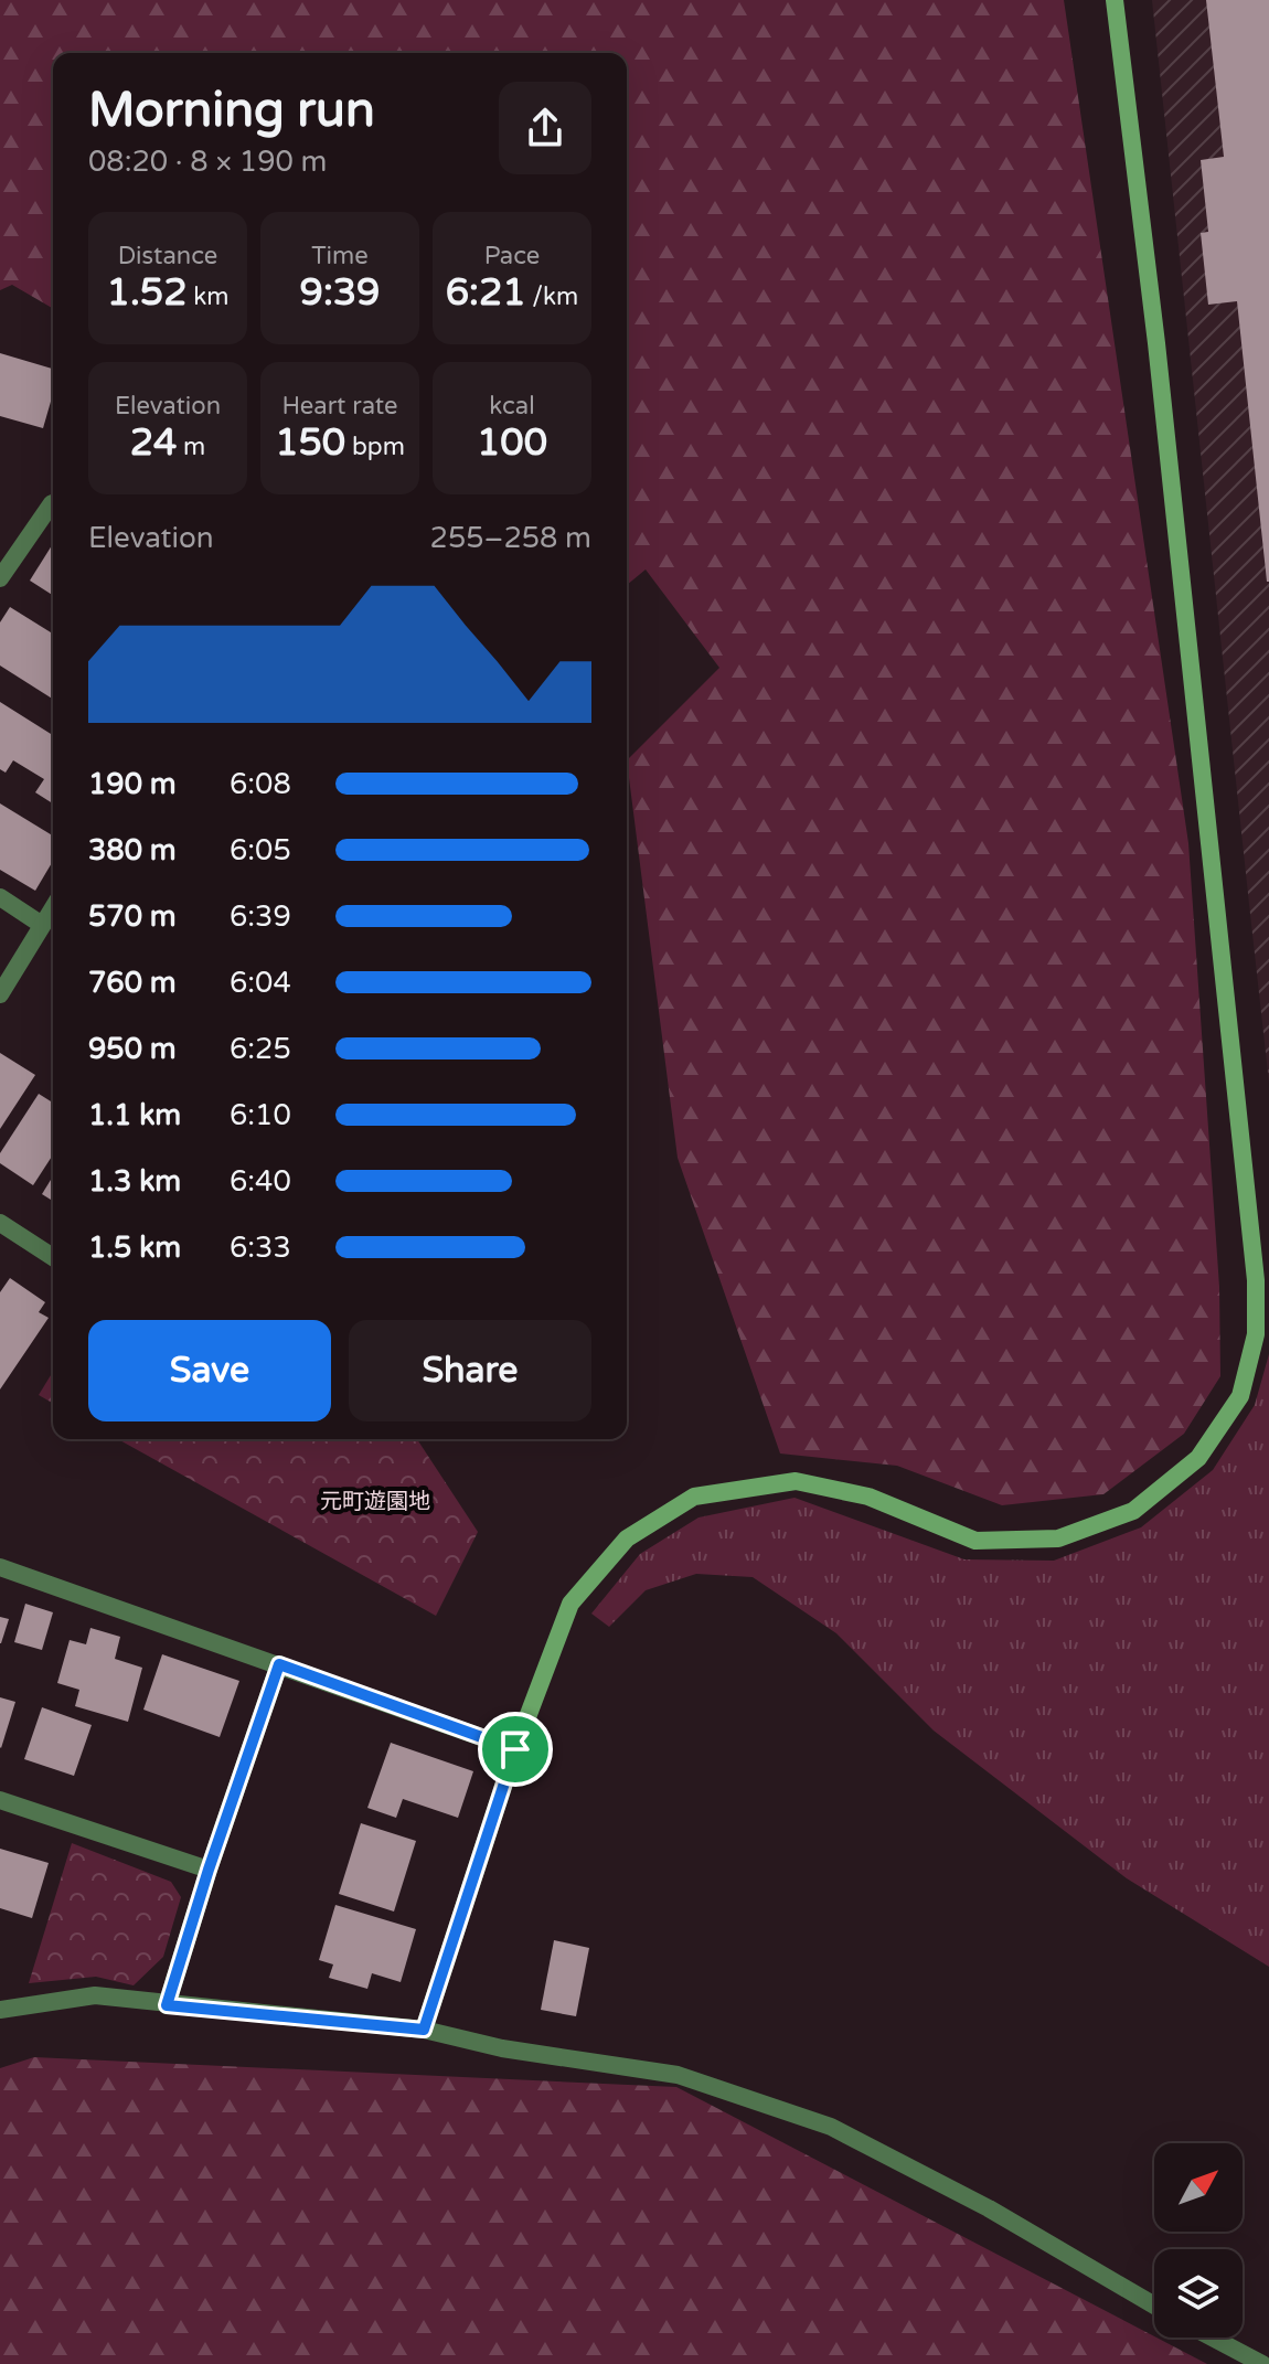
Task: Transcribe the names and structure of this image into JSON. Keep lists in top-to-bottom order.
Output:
{
  "parks": ["元町遊園地"],
  "north": "top right",
  "page": {
    "heading": ["Morning run", "08:20 · 8 × 190 m"],
    "stats": [
      ["Distance", "1.52 km"],
      ["Time", "9:39"],
      ["Pace", "6:21 /km"],
      ["Elevation", "24 m"],
      ["Heart rate", "150 bpm"],
      ["kcal", "100"]
    ],
    "chart": ["Elevation", "255–258 m"],
    "list": [
      {
        "name": "190 m",
        "note": "6:08"
      },
      {
        "name": "380 m",
        "note": "6:05"
      },
      {
        "name": "570 m",
        "note": "6:39"
      },
      {
        "name": "760 m",
        "note": "6:04"
      },
      {
        "name": "950 m",
        "note": "6:25"
      },
      {
        "name": "1.1 km",
        "note": "6:10"
      },
      {
        "name": "1.3 km",
        "note": "6:40"
      },
      {
        "name": "1.5 km",
        "note": "6:33"
      }
    ],
    "buttons": ["Save", "Share"]
  }
}
